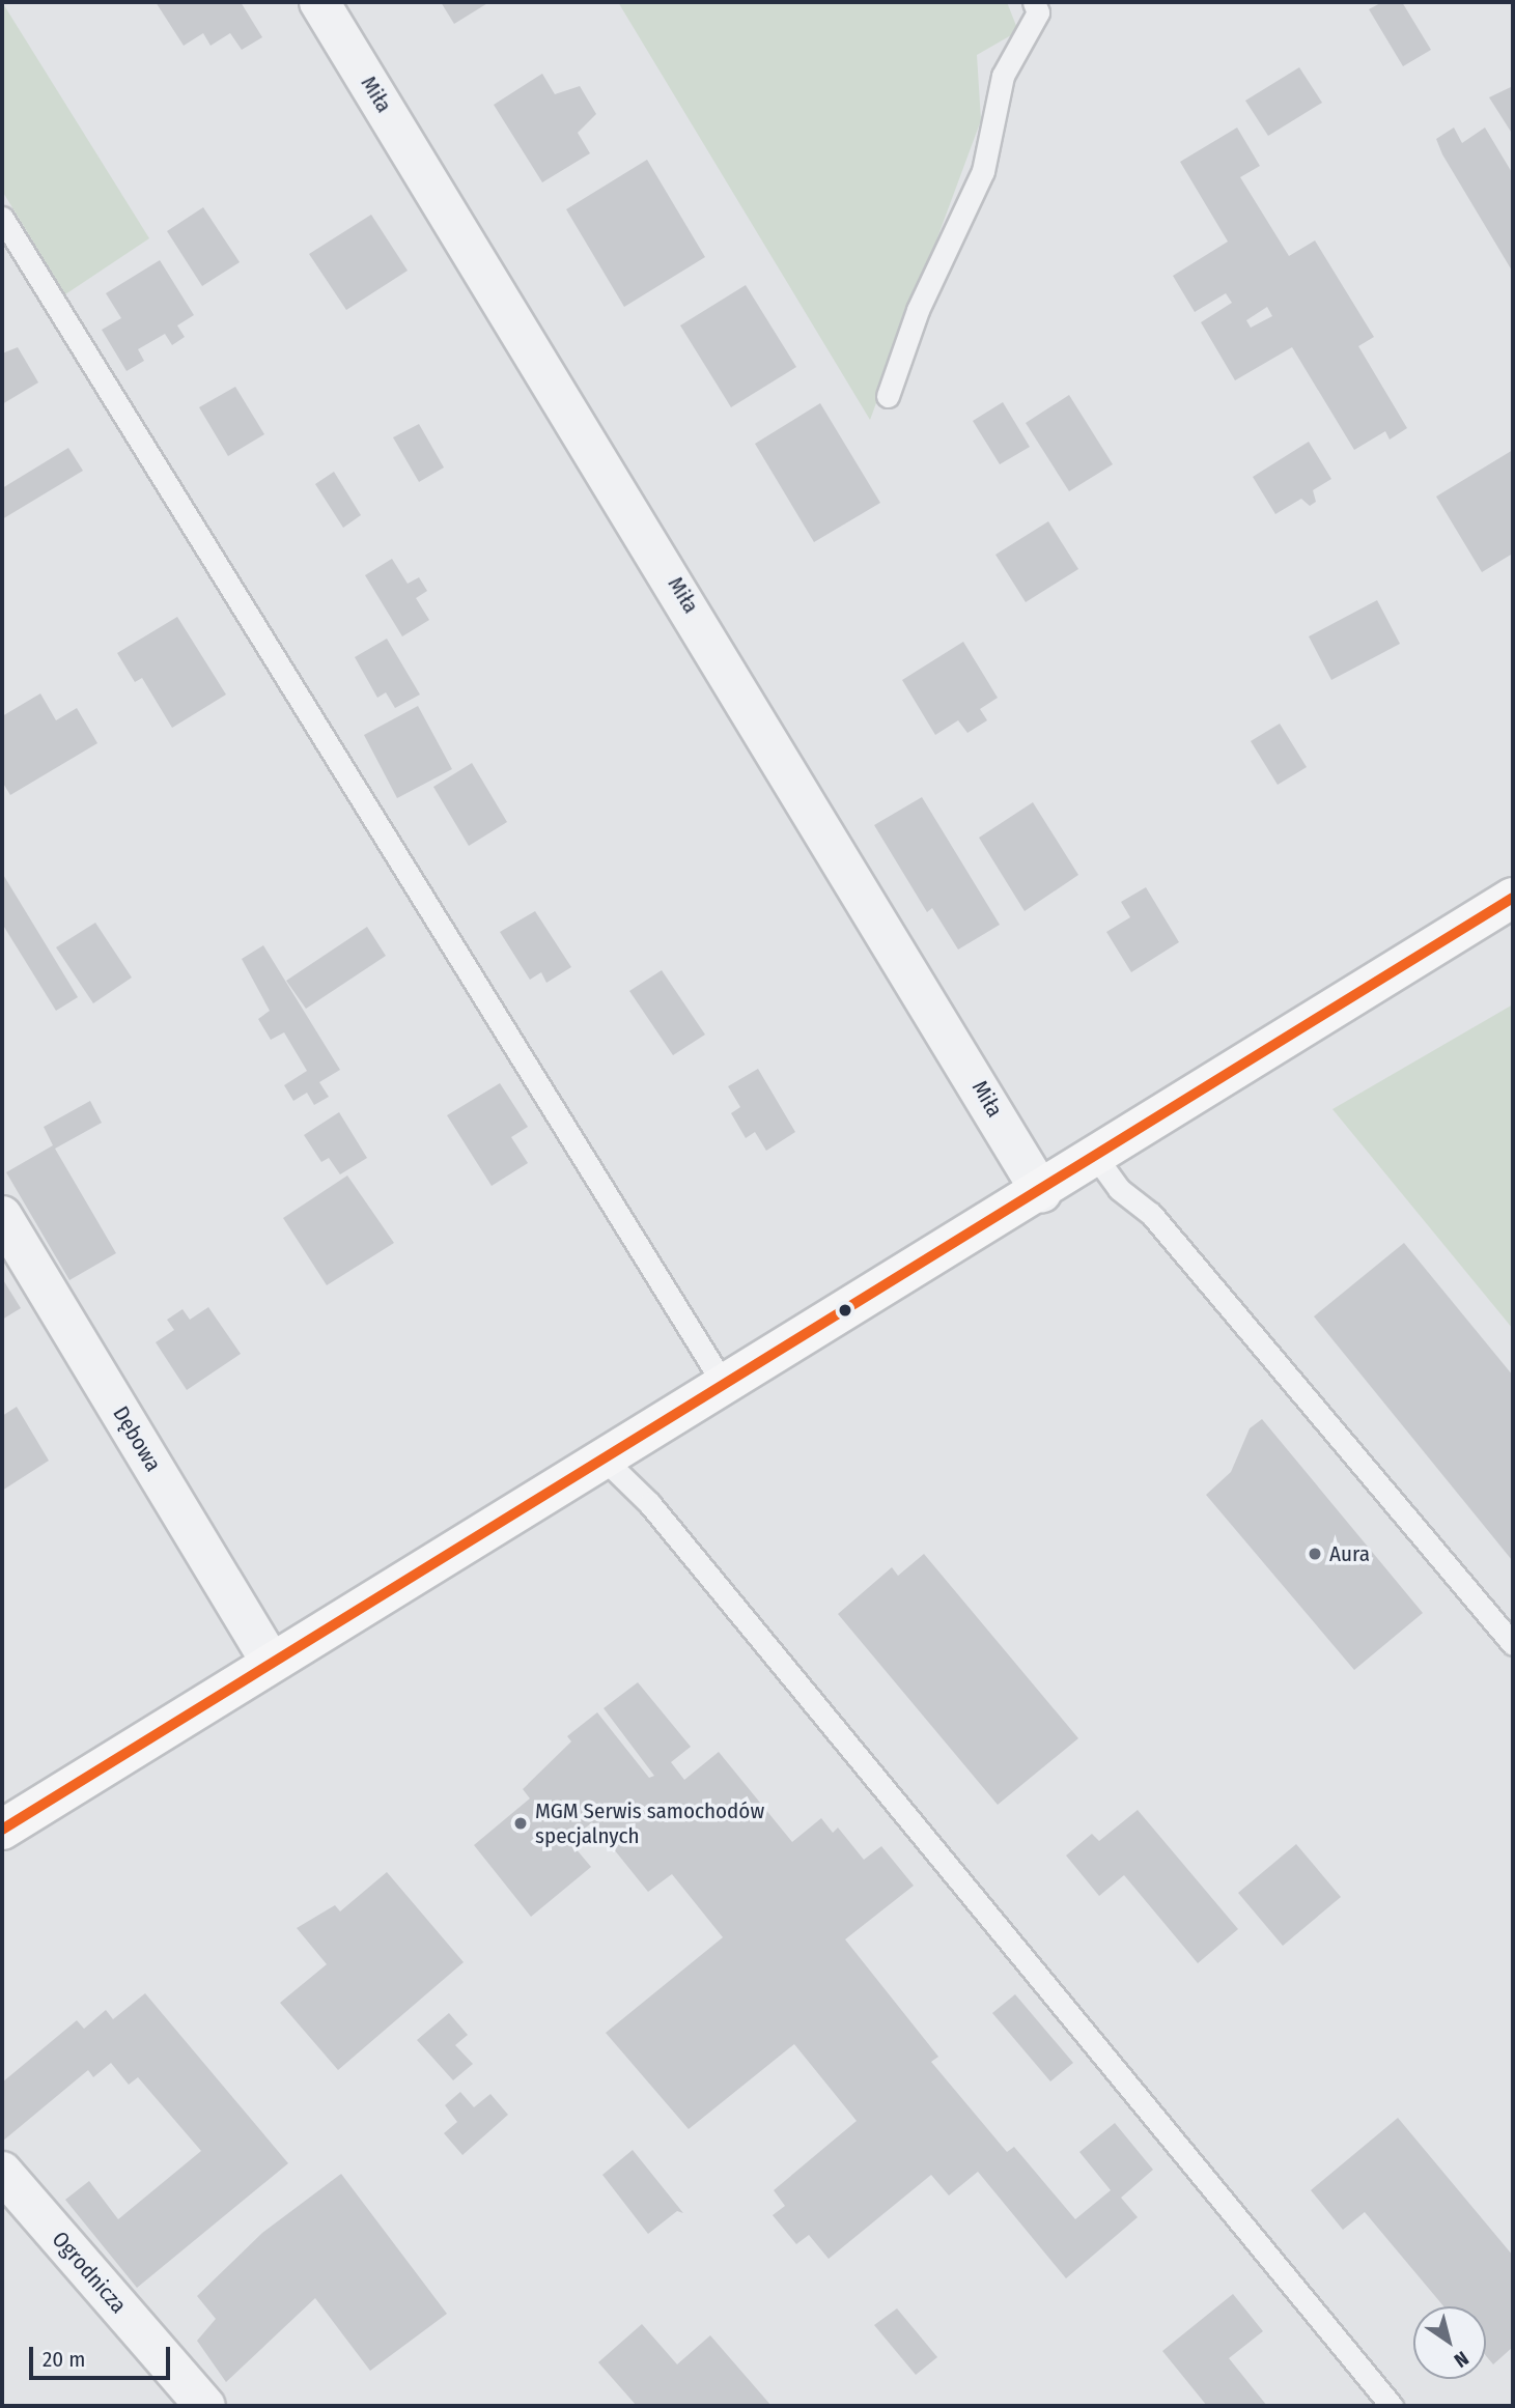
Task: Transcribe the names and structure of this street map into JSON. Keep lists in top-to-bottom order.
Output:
{
  "streets": {
    "street": ["Miła", "Dębowa", "Ogrodnicza"]
  },
  "places": ["Aura", "MGM Serwis samochodów specjalnych"],
  "scale_bar": "20 m",
  "north": "bottom right"
}
